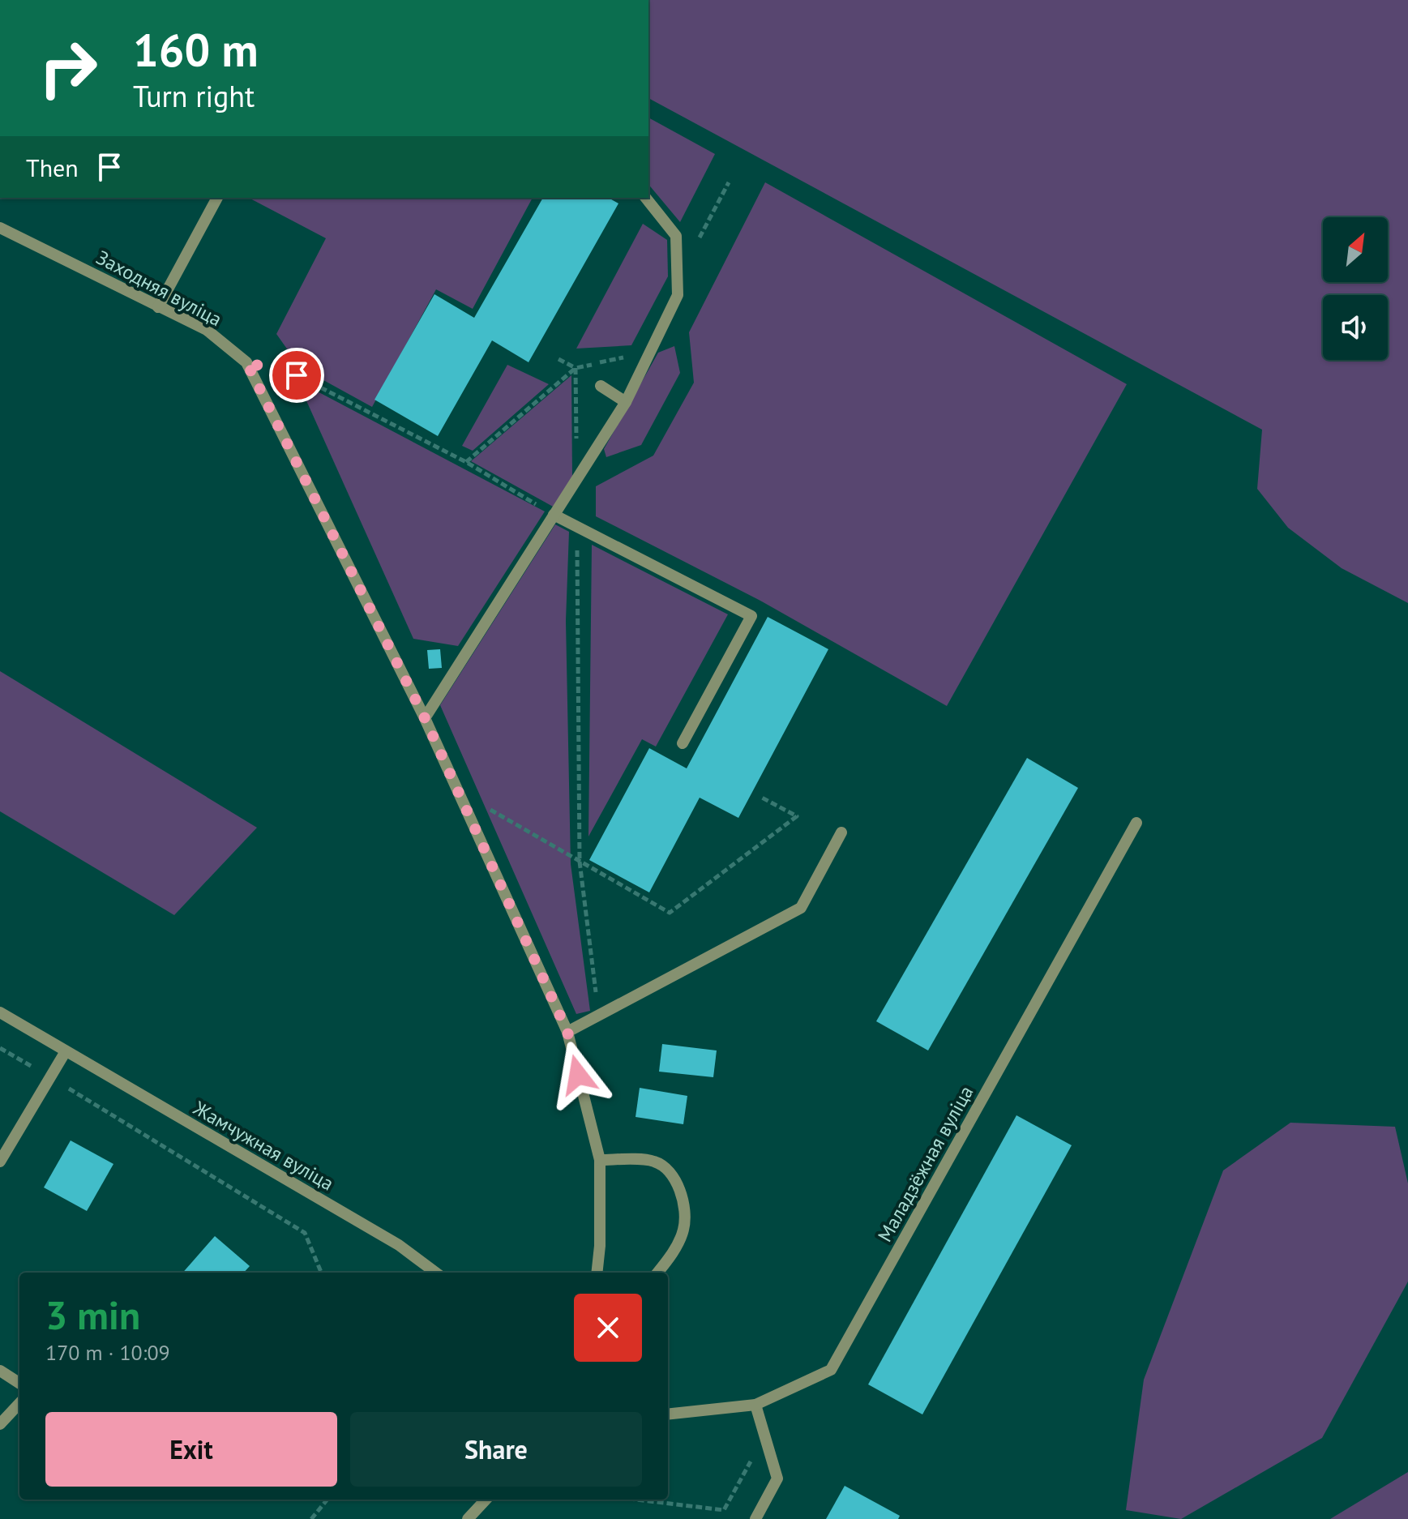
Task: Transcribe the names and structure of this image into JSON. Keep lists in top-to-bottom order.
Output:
{
  "streets": {
    "street": ["Заходняя вуліца", "Жамчужная вуліца", "Маладзёжная вуліца"]
  },
  "north": "top right",
  "page": {
    "turn": ["160 m", "Turn right"],
    "then": "Then",
    "heading": ["3 min", "170 m · 10:09"],
    "buttons": ["Exit", "Share"]
  }
}
